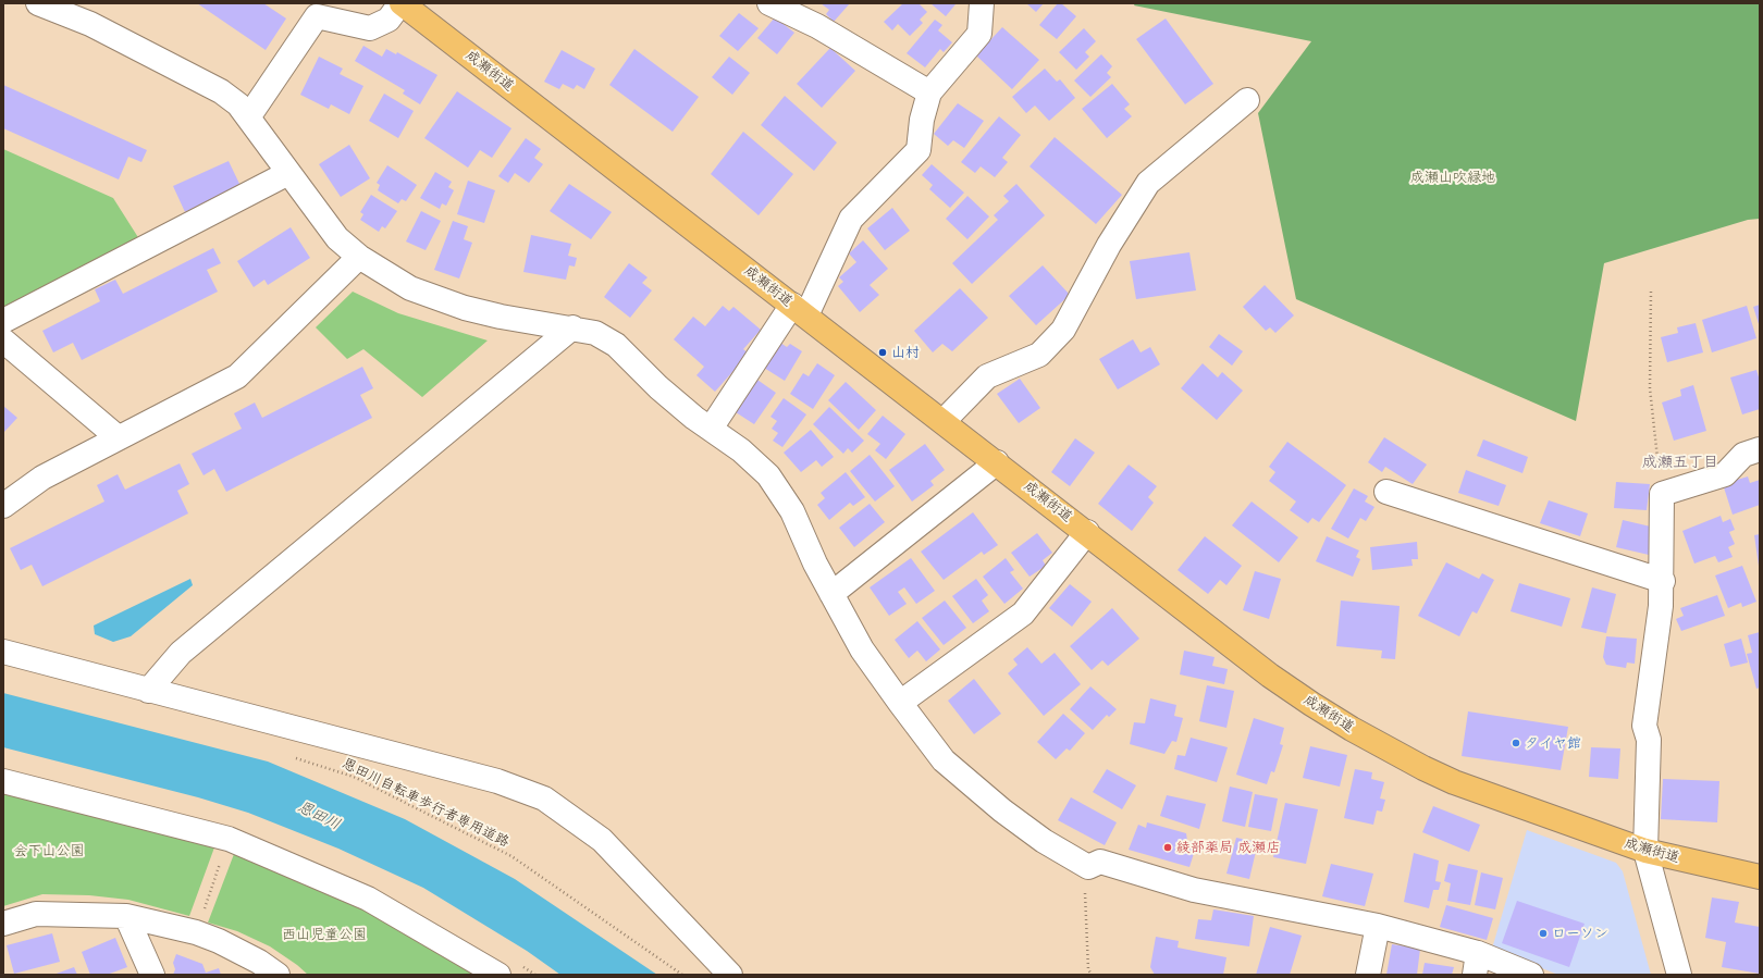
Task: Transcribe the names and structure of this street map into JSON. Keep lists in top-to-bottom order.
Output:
{
  "streets": {
    "main road": ["成瀬街道"],
    "path": ["恩田川自転車歩行者専用道路"]
  },
  "districts": ["成瀬五丁目"],
  "water": ["恩田川"],
  "parks": ["成瀬山吹緑地", "会下山公園", "西山児童公園"],
  "places": [
    "山村",
    "タイヤ館",
    "綾部薬局 成瀬店",
    "ローソン"
  ]
}
